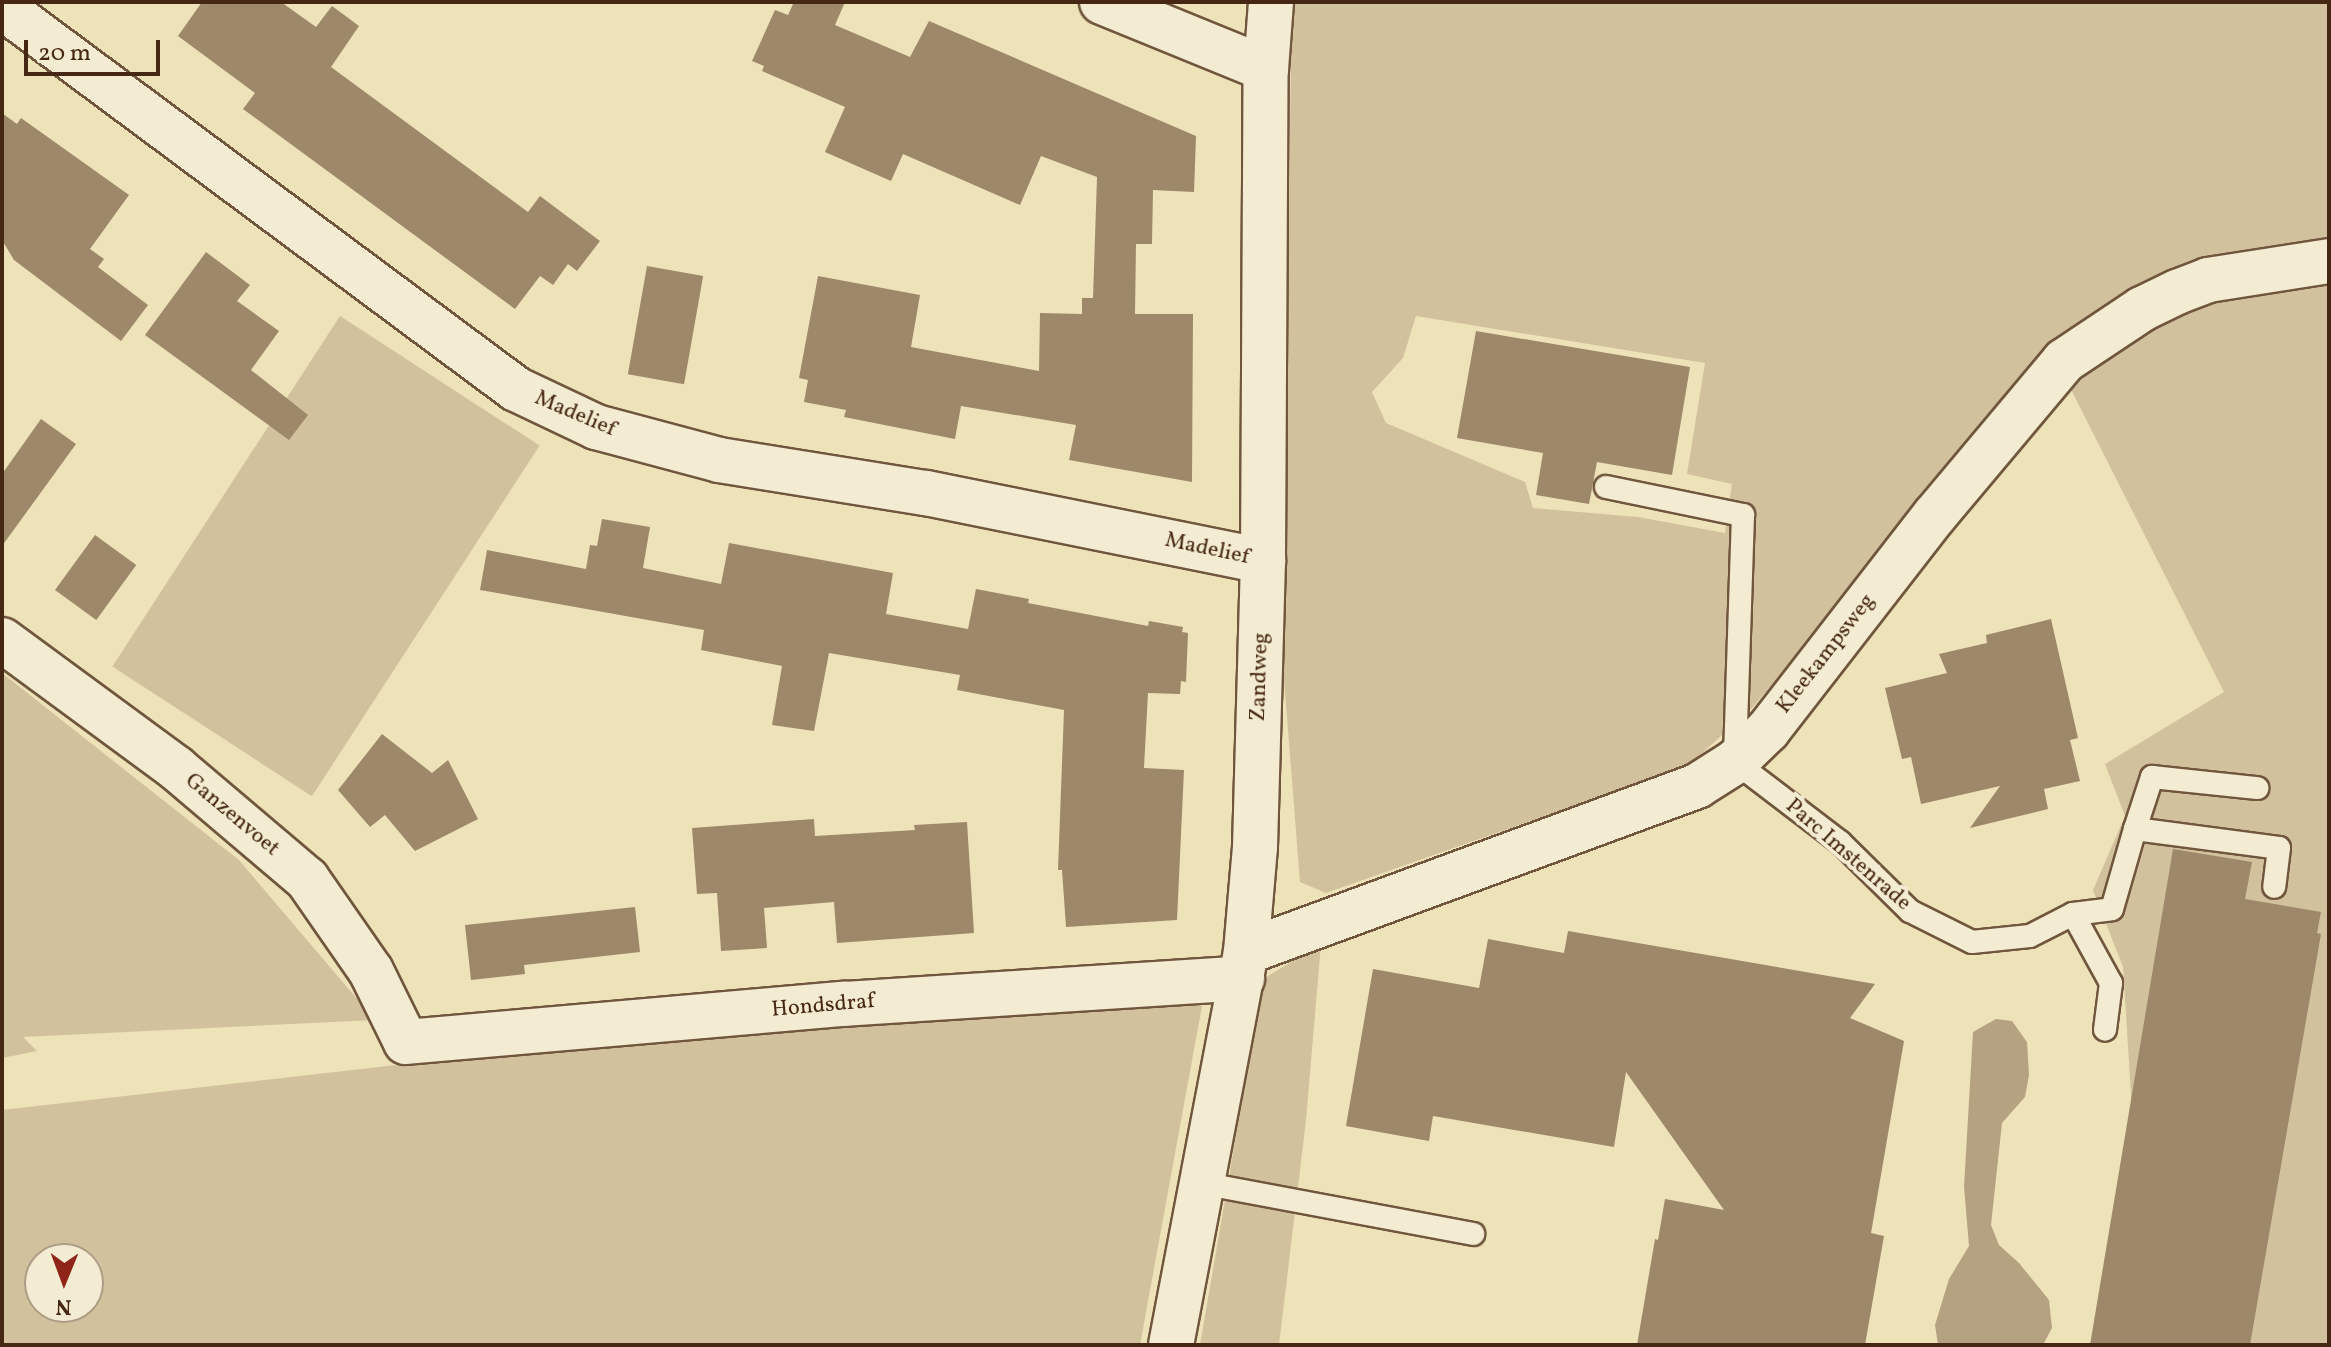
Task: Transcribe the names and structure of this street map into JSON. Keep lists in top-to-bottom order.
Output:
{
  "streets": {
    "street": [
      "Madelief",
      "Kleekampsweg",
      "Zandweg",
      "Ganzenvoet",
      "Hondsdraf"
    ],
    "lane": ["Parc Imstenrade"]
  },
  "crossings": [
    ["Madelief", "Zandweg"],
    ["Kleekampsweg", "Zandweg"],
    ["Kleekampsweg", "Parc Imstenrade"],
    ["Kleekampsweg", "Hondsdraf"],
    ["Zandweg", "Hondsdraf"],
    ["Ganzenvoet", "Hondsdraf"]
  ],
  "scale_bar": "20 m",
  "north": "bottom"
}
